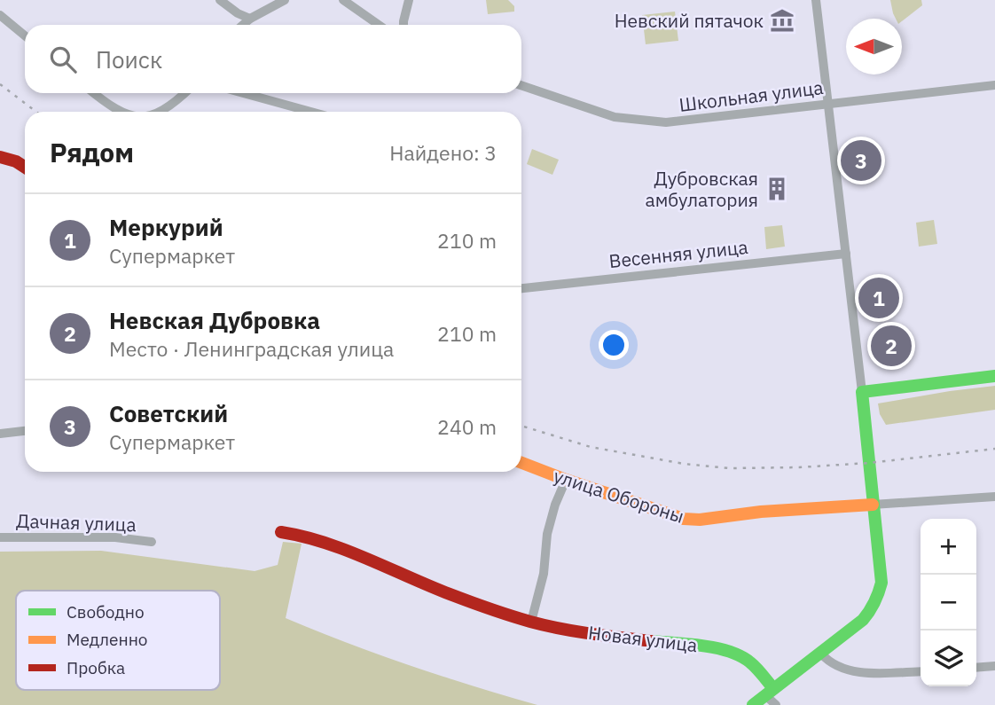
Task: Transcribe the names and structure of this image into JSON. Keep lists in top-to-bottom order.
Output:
{
  "streets": {
    "street": [
      "Школьная улица",
      "Весенняя улица",
      "улица Обороны",
      "Дачная улица",
      "Новая улица"
    ]
  },
  "places": {
    "museum": ["Невский пятачок"],
    "building": ["Дубровская амбулатория"]
  },
  "legend": ["Свободно", "Медленно", "Пробка"],
  "north": "left",
  "page": {
    "search": "Поиск",
    "heading": ["Рядом", "Найдено: 3"],
    "pins": ["3", "1", "2"],
    "list": [
      {
        "mark": "1",
        "name": "Меркурий",
        "note": "Супермаркет",
        "value": "210 m"
      },
      {
        "mark": "2",
        "name": "Невская Дубровка",
        "note": "Место · Ленинградская улица",
        "value": "210 m"
      },
      {
        "mark": "3",
        "name": "Советский",
        "note": "Супермаркет",
        "value": "240 m"
      }
    ],
    "map_buttons": ["+", "−"]
  }
}
